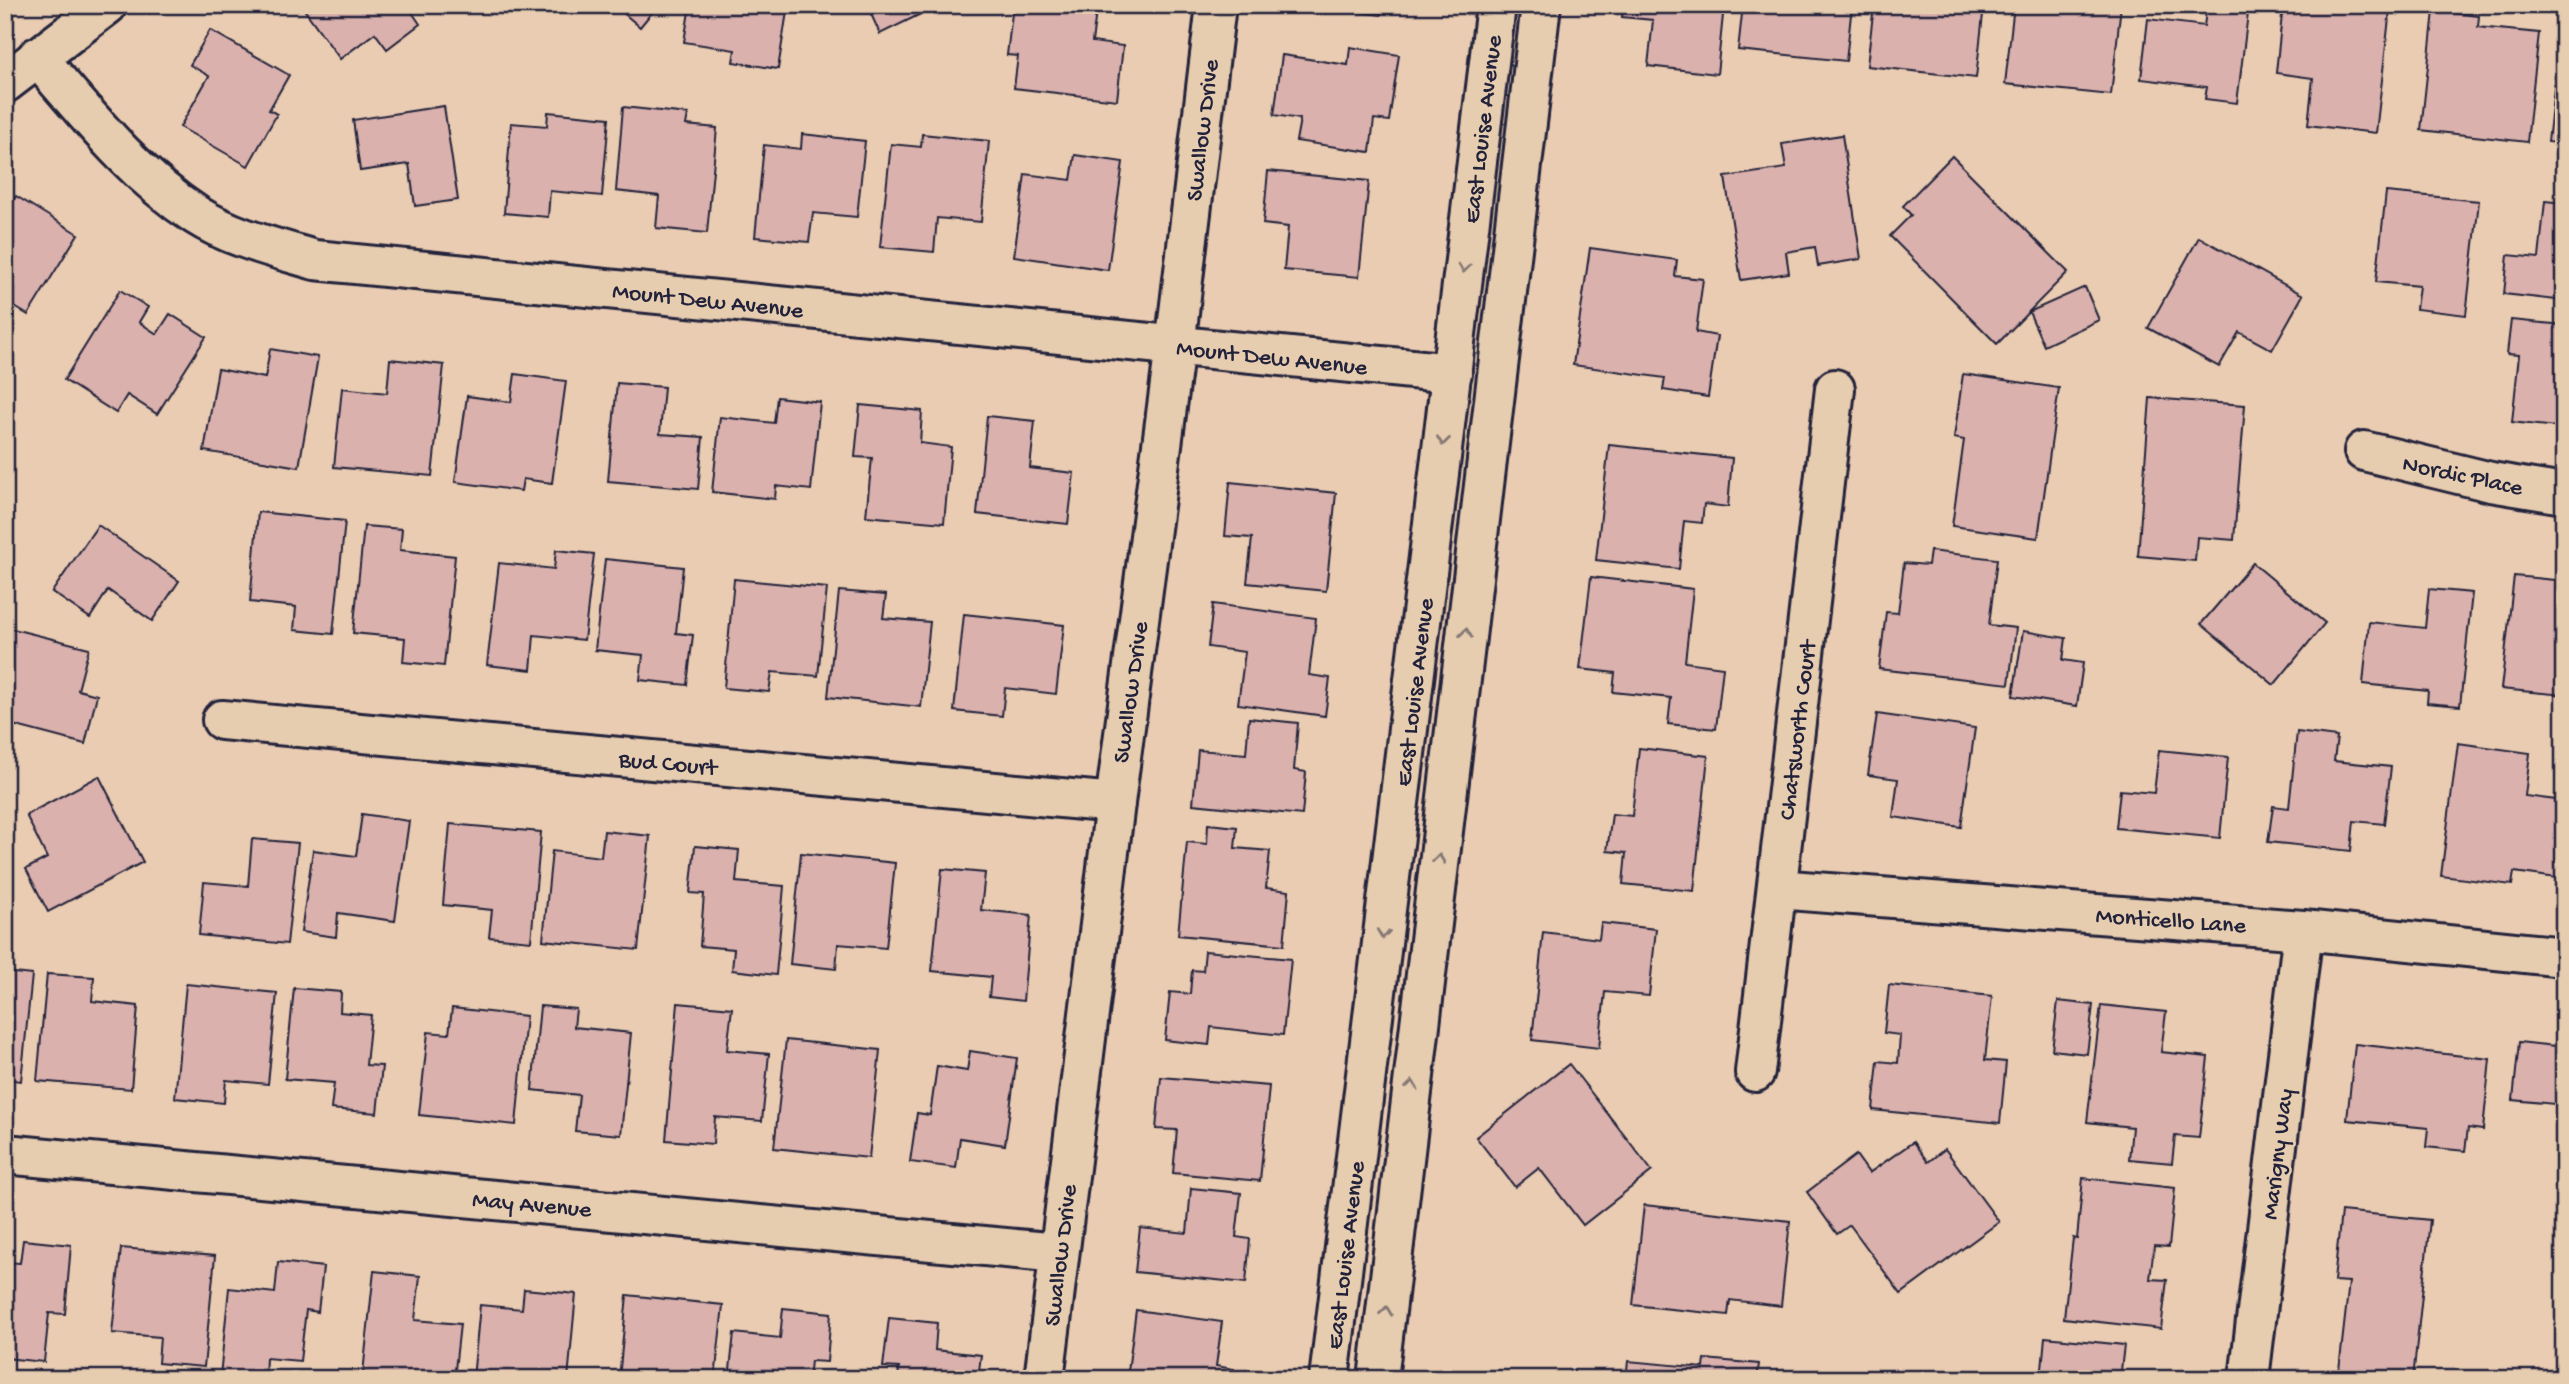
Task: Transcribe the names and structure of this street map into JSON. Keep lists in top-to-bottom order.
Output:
{
  "streets": {
    "street": [
      "East Louise Avenue",
      "Swallow Drive",
      "Mount Dew Avenue",
      "Nordic Place",
      "Chatsworth Court",
      "Bud Court",
      "Monticello Lane",
      "Marigny Way",
      "May Avenue"
    ]
  },
  "crossings": [
    ["East Louise Avenue", "Mount Dew Avenue"],
    ["Swallow Drive", "Mount Dew Avenue"],
    ["Swallow Drive", "Bud Court"],
    ["Swallow Drive", "May Avenue"],
    ["Chatsworth Court", "Monticello Lane"],
    ["Monticello Lane", "Marigny Way"]
  ]
}
